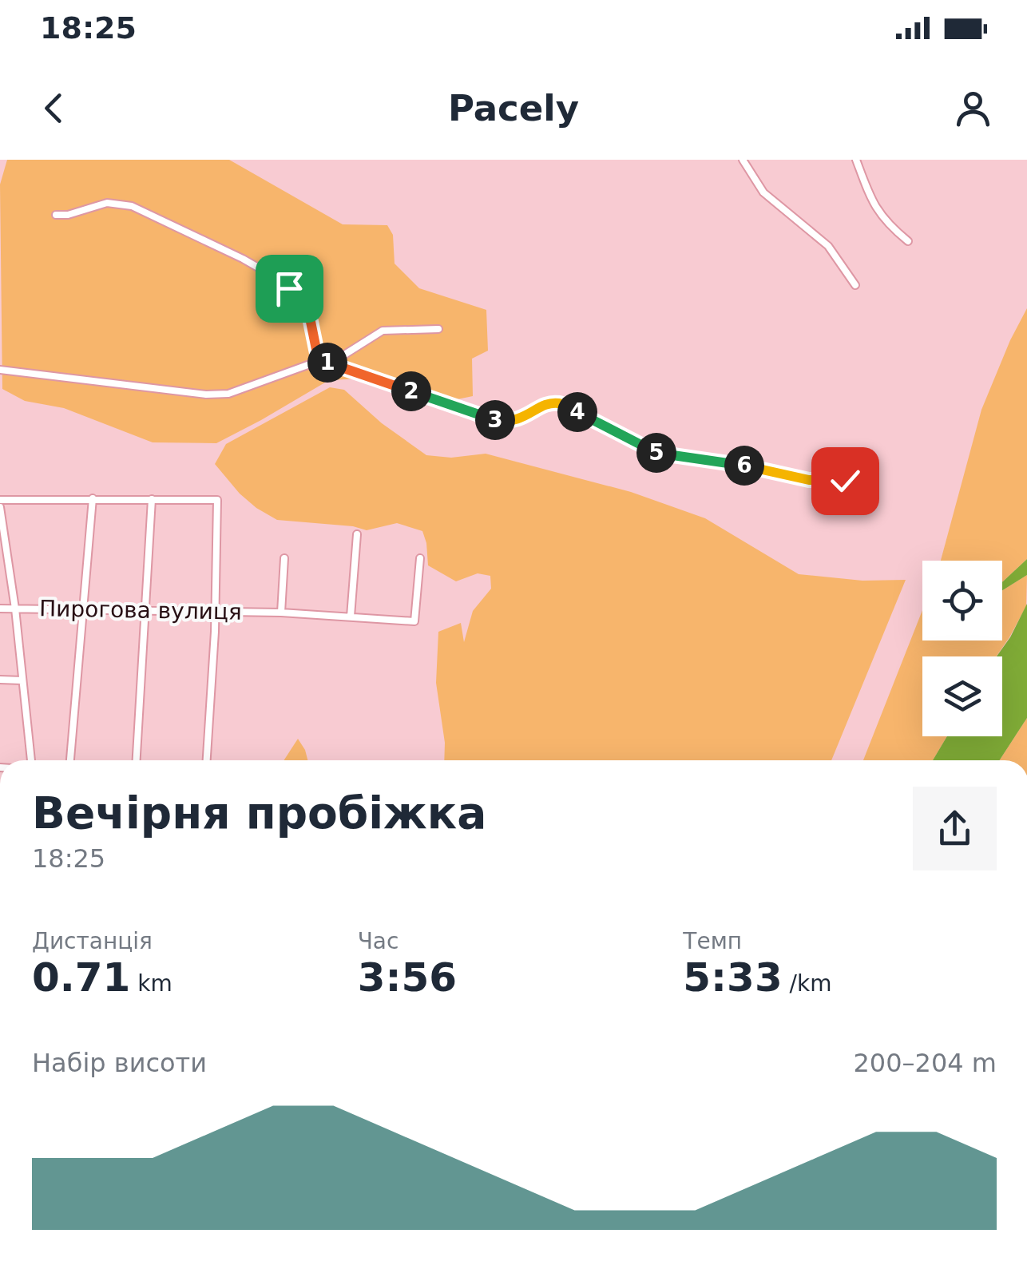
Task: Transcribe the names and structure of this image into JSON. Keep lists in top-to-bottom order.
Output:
{
  "streets": {
    "street": ["Пирогова вулиця"]
  },
  "page": {
    "status": "18:25",
    "header": "Pacely",
    "pins": [
      "1",
      "2",
      "4",
      "3",
      "5",
      "6"
    ],
    "heading": ["Вечірня пробіжка", "18:25"],
    "stats": [
      ["Дистанція", "0.71 km"],
      ["Час", "3:56"],
      ["Темп", "5:33 /km"]
    ],
    "chart": ["Набір висоти", "200–204 m"]
  }
}
